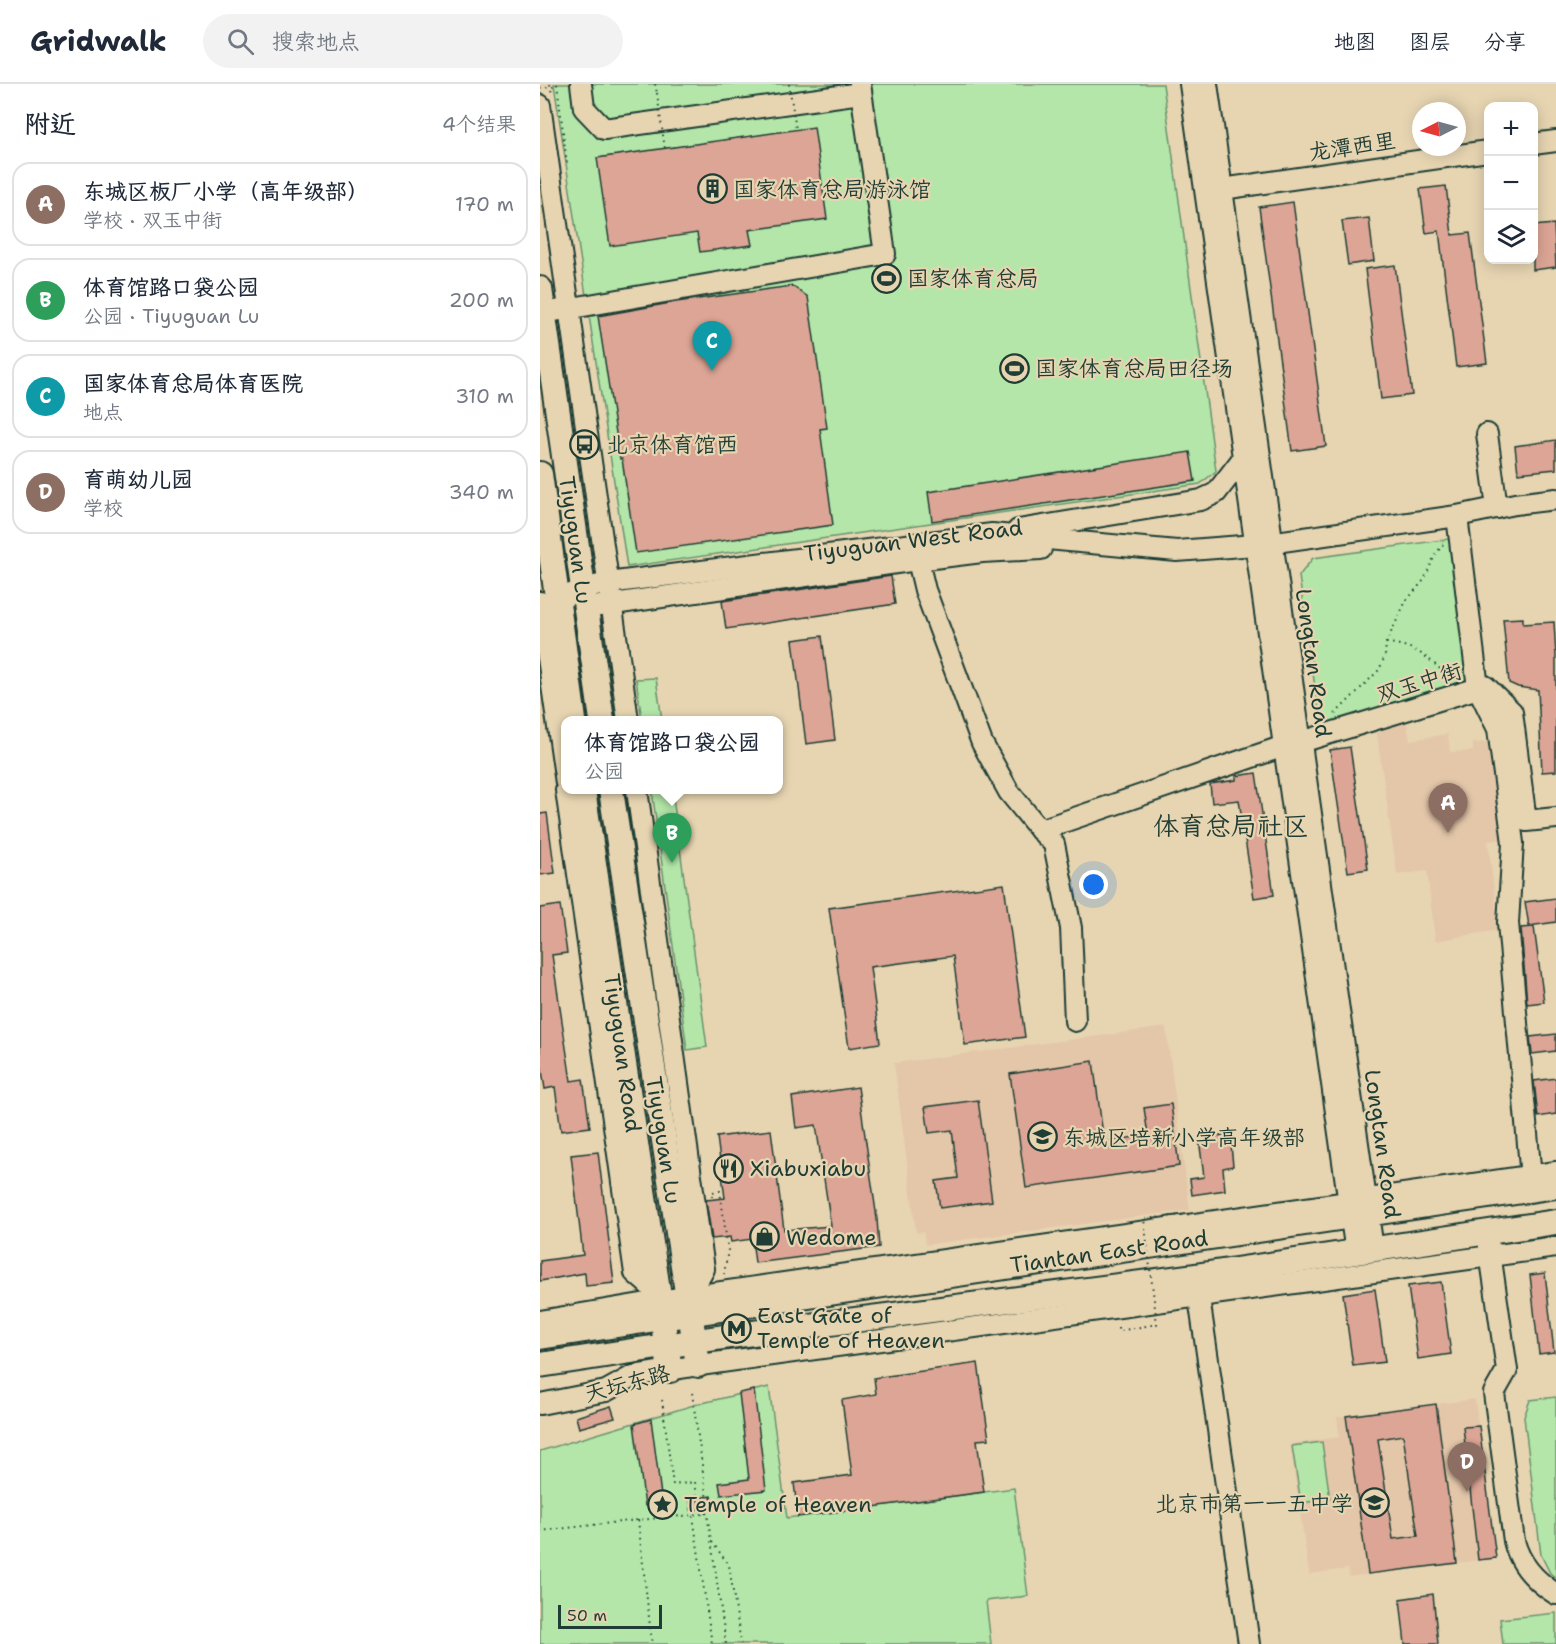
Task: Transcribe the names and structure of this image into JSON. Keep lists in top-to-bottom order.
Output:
{
  "streets": {
    "main road": [
      "Tiyuguan Lu",
      "Tiyuguan Road",
      "Tiantan East Road",
      "天坛东路"
    ],
    "street": [
      "龙潭西里",
      "Tiyuguan West Road",
      "Longtan Road",
      "双玉中街"
    ]
  },
  "crossings": [
    ["龙潭西里", "Longtan Road"],
    ["Tiyuguan Lu", "Tiyuguan West Road"],
    ["Tiyuguan Lu", "Tiantan East Road"],
    ["Tiyuguan Lu", "天坛东路"],
    ["Longtan Road", "双玉中街"],
    ["Longtan Road", "Tiantan East Road"],
    ["Tiyuguan Road", "Tiantan East Road"],
    ["Tiyuguan Road", "天坛东路"],
    ["Tiantan East Road", "天坛东路"]
  ],
  "districts": ["体育总局社区"],
  "places": {
    "building": ["国家体育总局游泳馆"],
    "sports": ["国家体育总局", "国家体育总局田径场"],
    "bus stop": ["北京体育馆西"],
    "school or university": ["东城区培新小学高年级部", "北京市第一一五中学"],
    "restaurant": ["Xiabuxiabu"],
    "shop": ["Wedome"],
    "metro station": ["East Gate of Temple of Heaven"],
    "place": ["Temple of Heaven"]
  },
  "scale_bar": "50 m",
  "north": "left",
  "page": {
    "header": "Gridwalk",
    "search": "搜索地点",
    "nav": ["地图", "图层", "分享"],
    "heading": ["附近", "4个结果"],
    "map_buttons": ["+", "−"],
    "list": [
      {
        "mark": "A",
        "name": "东城区板厂小学（高年级部）",
        "note": "学校 · 双玉中街",
        "value": "170 m"
      },
      {
        "mark": "B",
        "name": "体育馆路口袋公园",
        "note": "公园 · Tiyuguan Lu",
        "value": "200 m"
      },
      {
        "mark": "C",
        "name": "国家体育总局体育医院",
        "note": "地点",
        "value": "310 m"
      },
      {
        "mark": "D",
        "name": "育萌幼儿园",
        "note": "学校",
        "value": "340 m"
      }
    ],
    "pins": [
      "C",
      "A",
      "B",
      "D"
    ],
    "popup": ["体育馆路口袋公园", "公园"],
    "scale": "50 m"
  }
}
